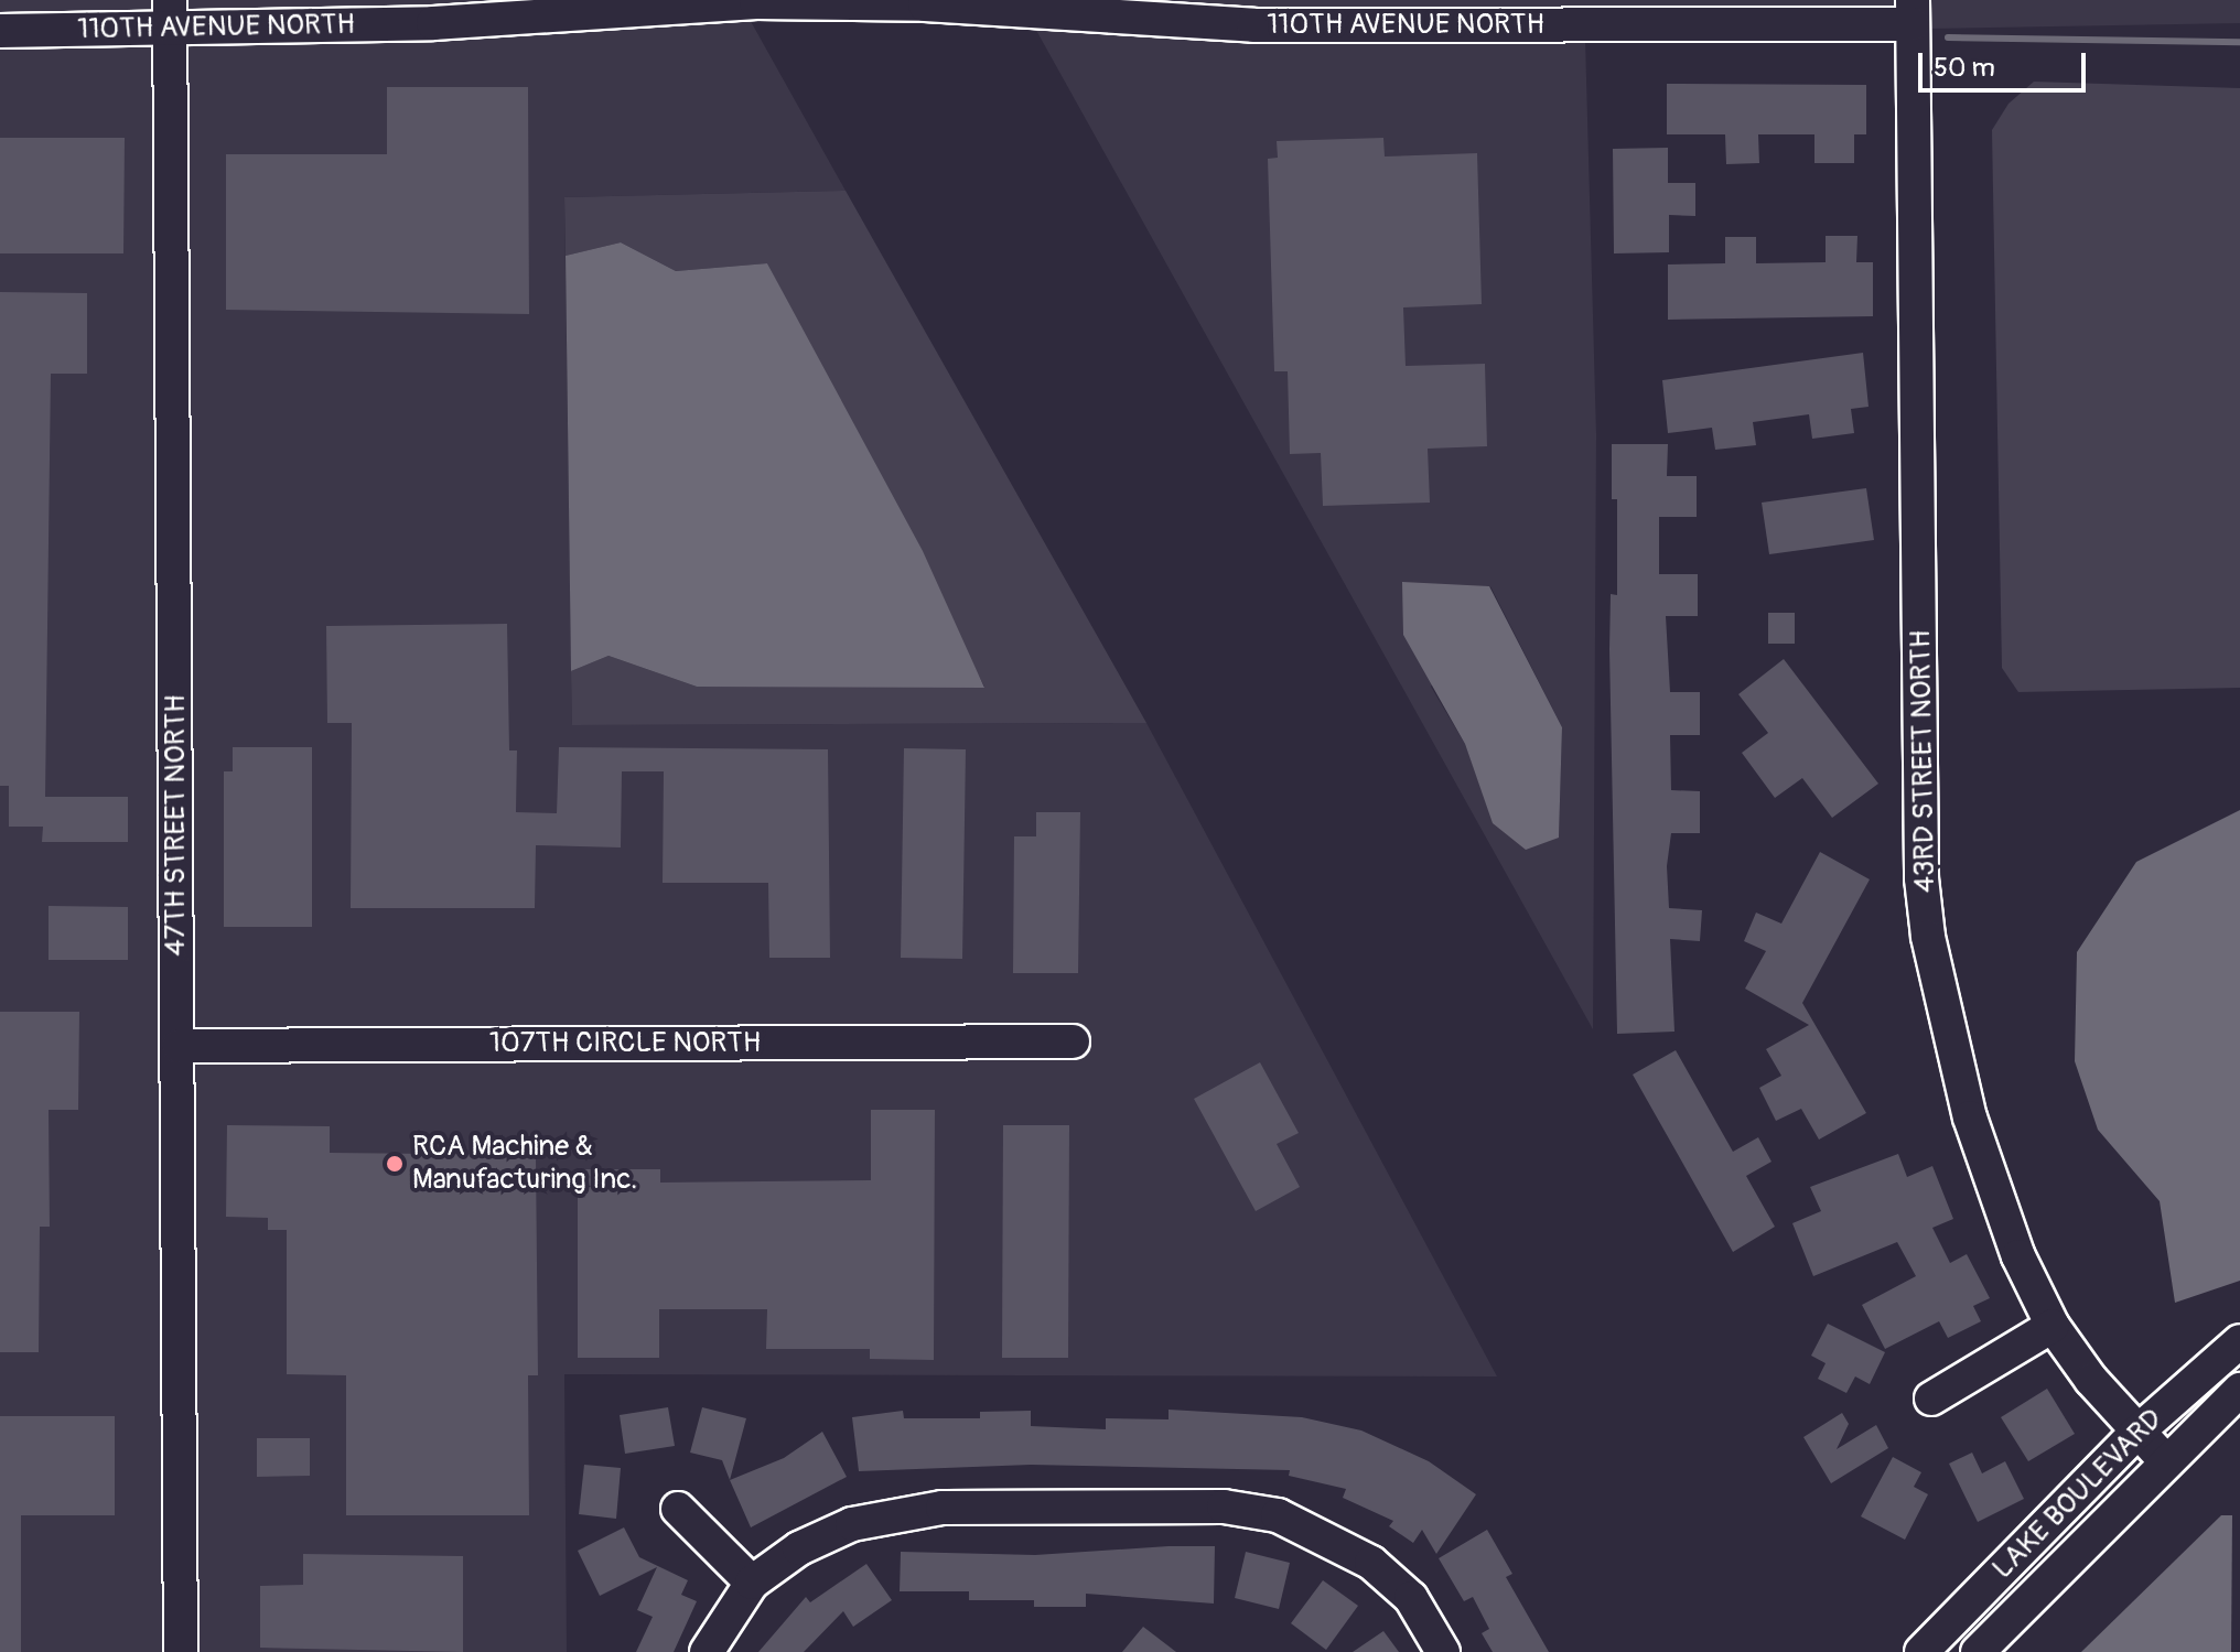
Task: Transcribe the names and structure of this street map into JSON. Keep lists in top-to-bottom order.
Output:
{
  "streets": {
    "street": [
      "110TH AVENUE NORTH",
      "43RD STREET NORTH",
      "47TH STREET NORTH",
      "107TH CIRCLE NORTH",
      "LAKE BOULEVARD"
    ]
  },
  "crossings": [
    ["110TH AVENUE NORTH", "43RD STREET NORTH"],
    ["110TH AVENUE NORTH", "47TH STREET NORTH"],
    ["43RD STREET NORTH", "LAKE BOULEVARD"],
    ["47TH STREET NORTH", "107TH CIRCLE NORTH"]
  ],
  "places": ["RCA Machine & Manufacturing Inc."],
  "scale_bar": "50 m"
}
